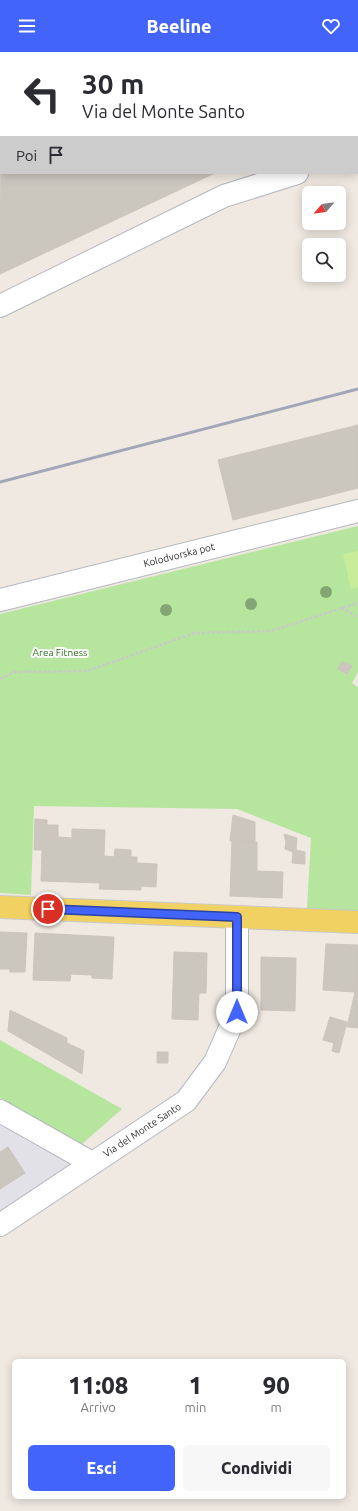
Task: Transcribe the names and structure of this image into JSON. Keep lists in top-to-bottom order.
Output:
{
  "streets": {
    "street": ["Kolodvorska pot", "Via del Monte Santo"]
  },
  "parks": ["Area Fitness"],
  "north": "bottom left",
  "page": {
    "header": "Beeline",
    "turn": ["30 m", "Via del Monte Santo"],
    "then": "Poi",
    "eta": [
      "11:08",
      "Arrivo",
      "1",
      "min",
      "90",
      "m"
    ],
    "buttons": ["Esci", "Condividi"]
  }
}
